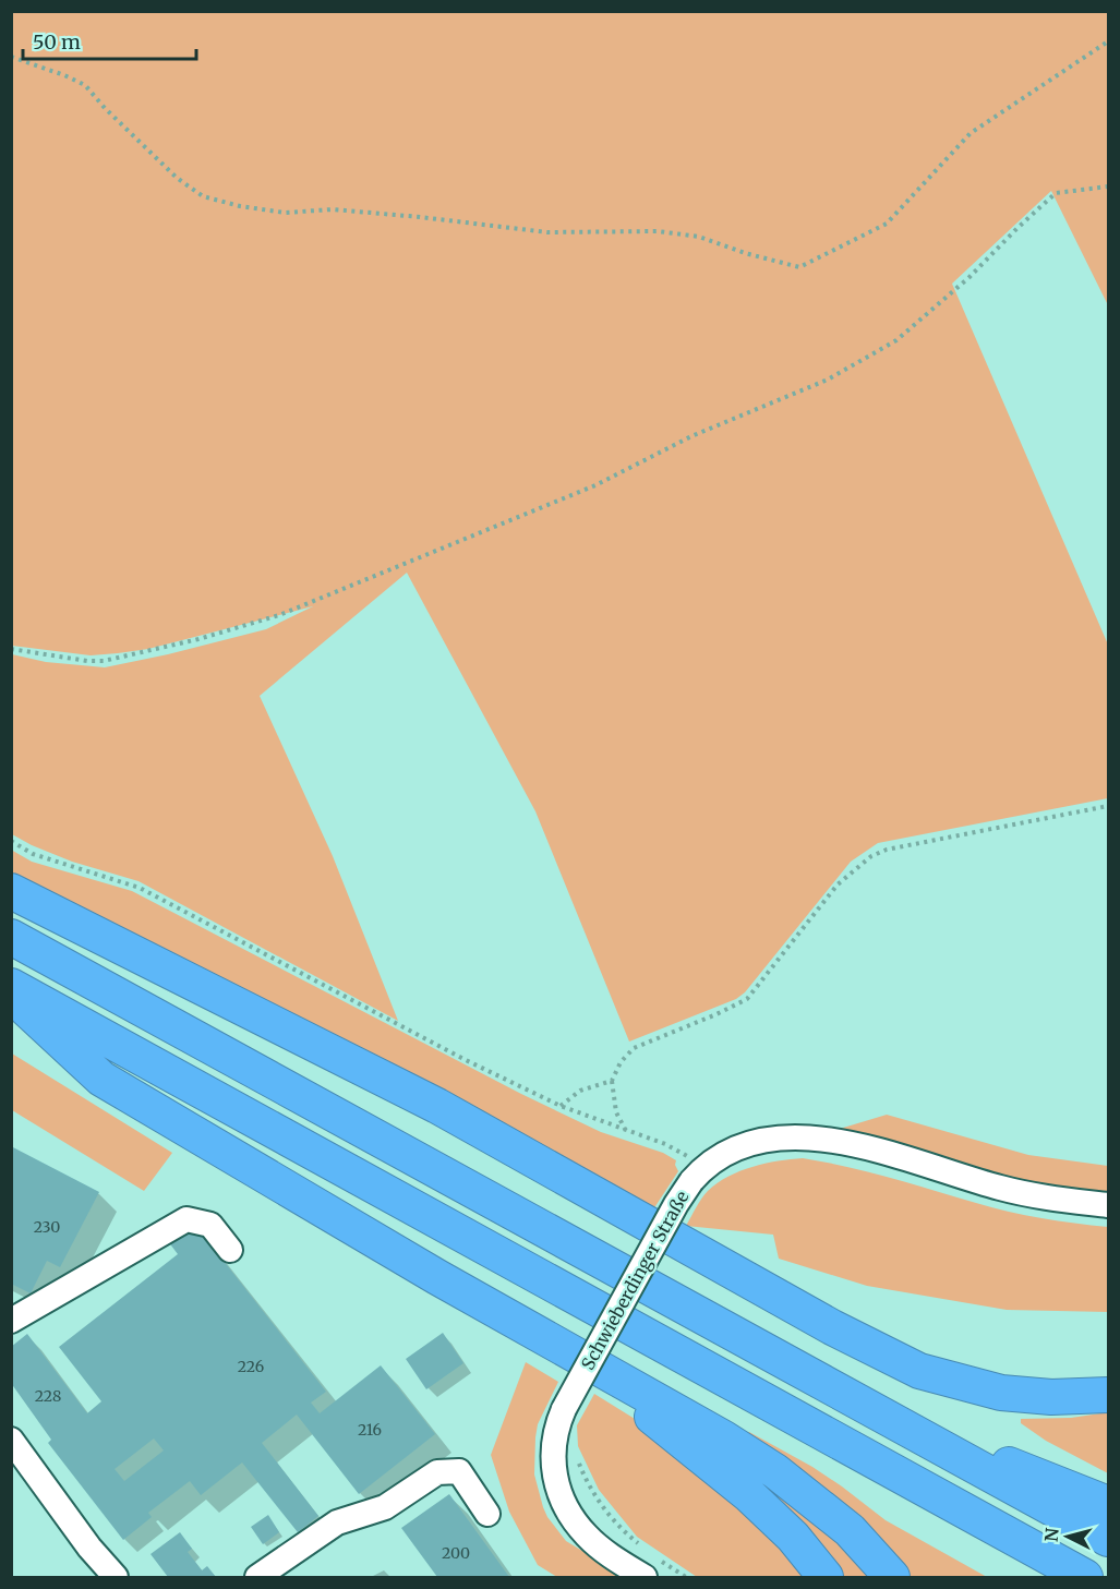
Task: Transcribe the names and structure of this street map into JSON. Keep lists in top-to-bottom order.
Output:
{
  "streets": {
    "street": ["Schwieberdinger Straße"]
  },
  "house_numbers": [
    "230",
    "226",
    "228",
    "216",
    "200"
  ],
  "scale_bar": "50 m",
  "north": "left"
}
